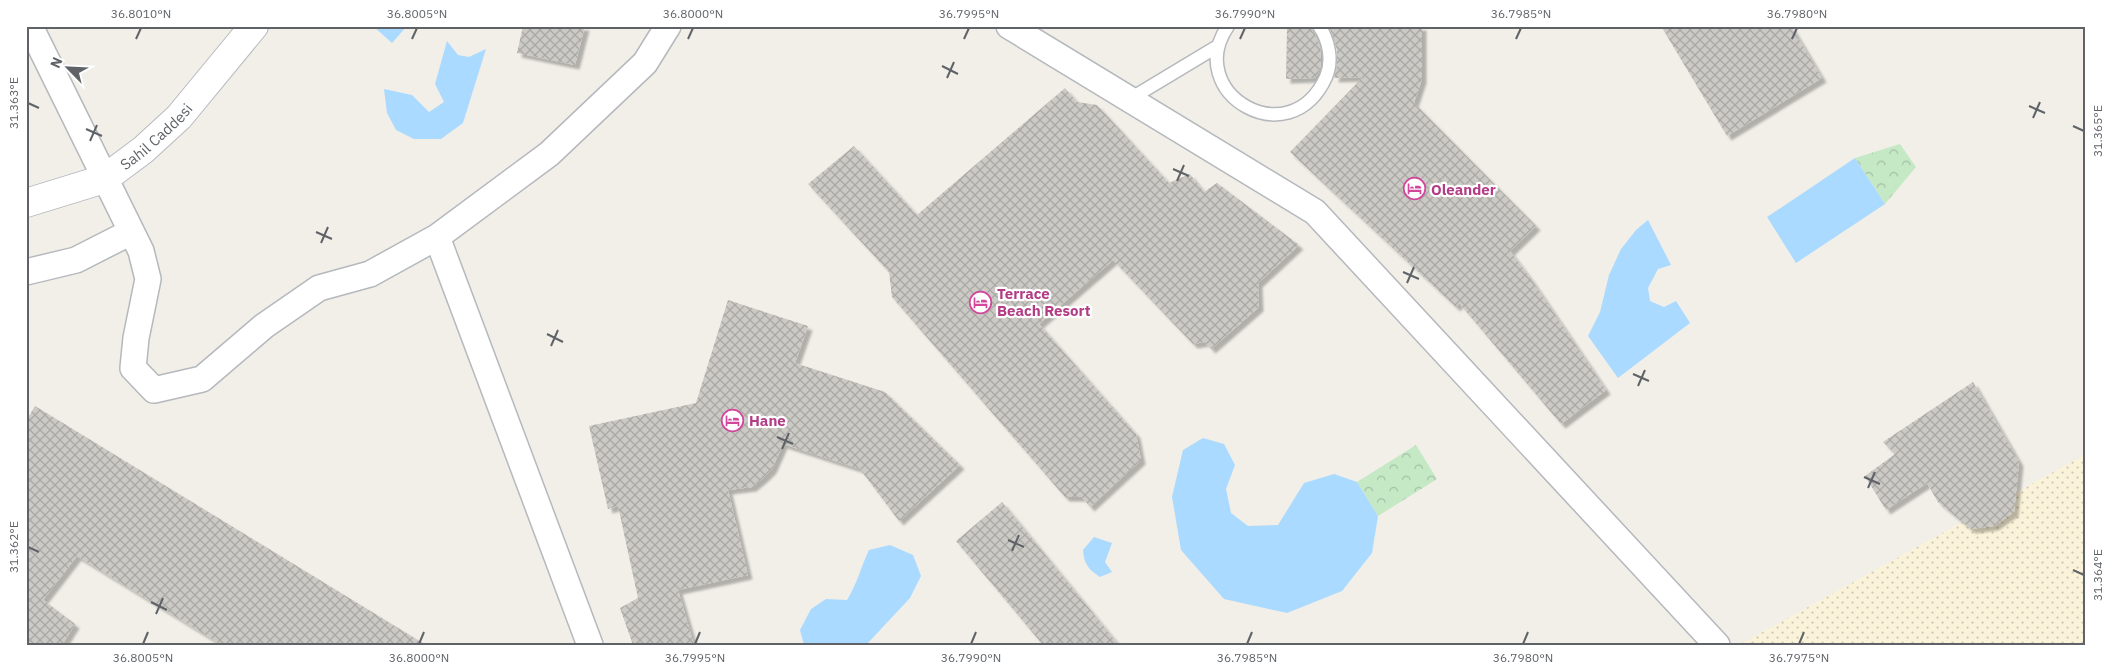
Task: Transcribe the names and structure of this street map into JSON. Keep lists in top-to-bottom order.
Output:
{
  "streets": {
    "main road": ["Sahil Caddesi"]
  },
  "places": {
    "hotel": ["Oleander", "Terrace Beach Resort", "Hane"]
  },
  "north": "top left",
  "coordinates": [
    "36.8010°N",
    "36.8005°N",
    "36.8000°N",
    "36.7995°N",
    "36.7990°N",
    "36.7985°N",
    "36.7980°N",
    "31.363°E",
    "31.365°E",
    "31.362°E",
    "31.364°E",
    "36.7975°N"
  ]
}
